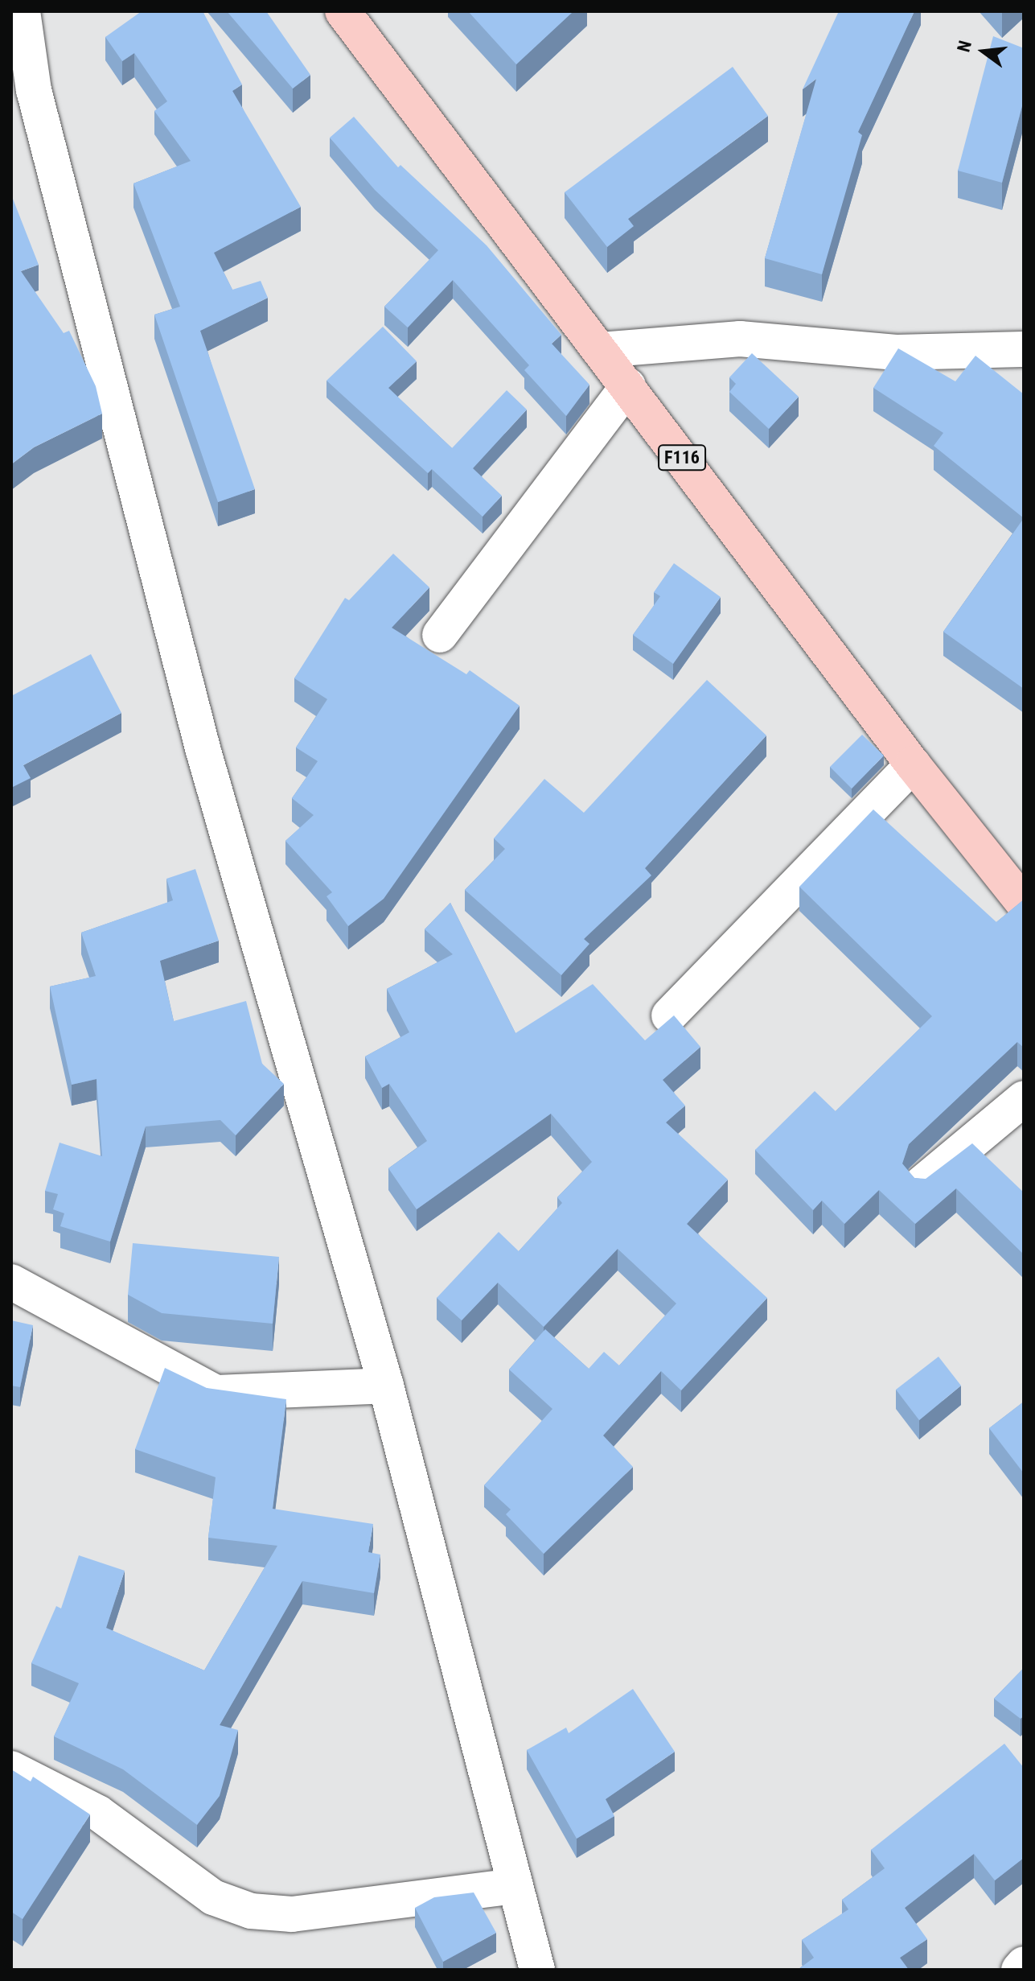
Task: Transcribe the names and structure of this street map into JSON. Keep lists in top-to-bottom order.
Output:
{
  "streets": {
    "main road": ["F116"]
  },
  "north": "left"
}
